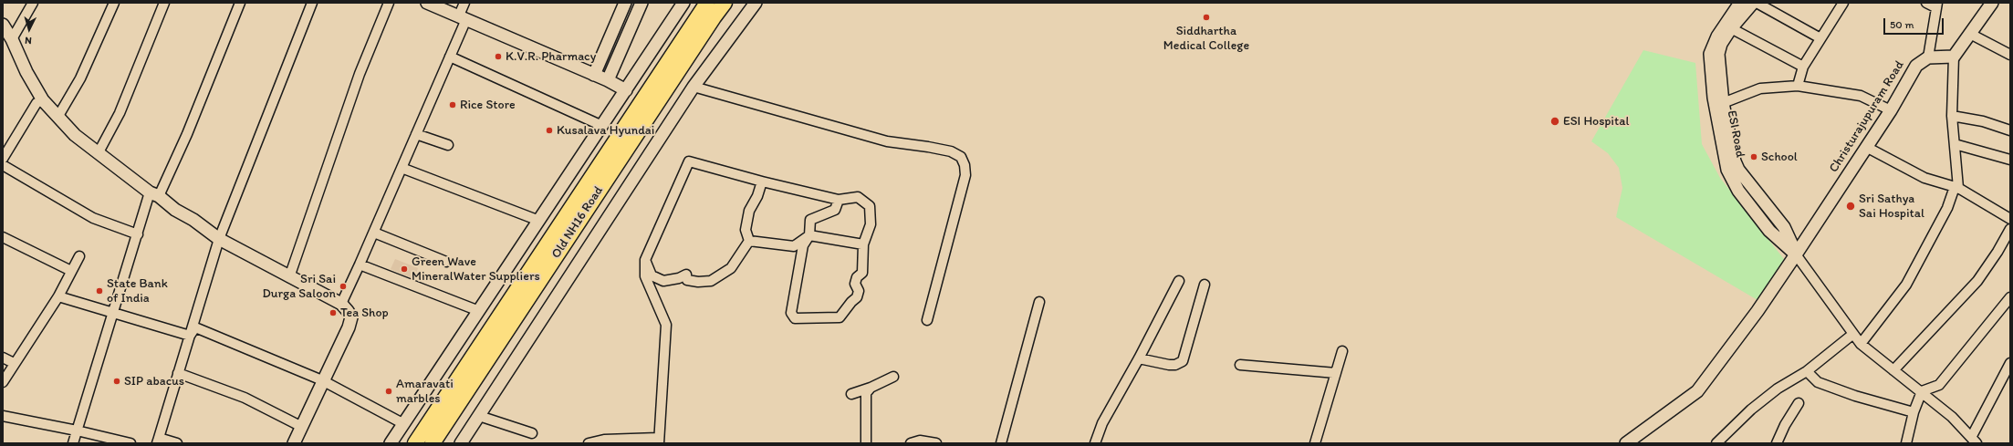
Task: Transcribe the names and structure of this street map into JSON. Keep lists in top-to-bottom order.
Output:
{
  "streets": {
    "main road": ["Old NH16 Road"],
    "street": ["Christurajupuram Road", "ESI Road"]
  },
  "crossings": [
    ["Christurajupuram Road", "ESI Road"]
  ],
  "places": [
    "Siddhartha Medical College",
    "K.V.R. Pharmacy",
    "Rice Store",
    "ESI Hospital",
    "Kusalava Hyundai",
    "School",
    "Sri Sathya Sai Hospital",
    "Green Wave MineralWater Suppliers",
    "Sri Sai Durga Saloon",
    "State Bank of India",
    "Tea Shop",
    "SIP abacus",
    "Amaravati marbles"
  ],
  "scale_bar": "50 m",
  "north": "bottom"
}
